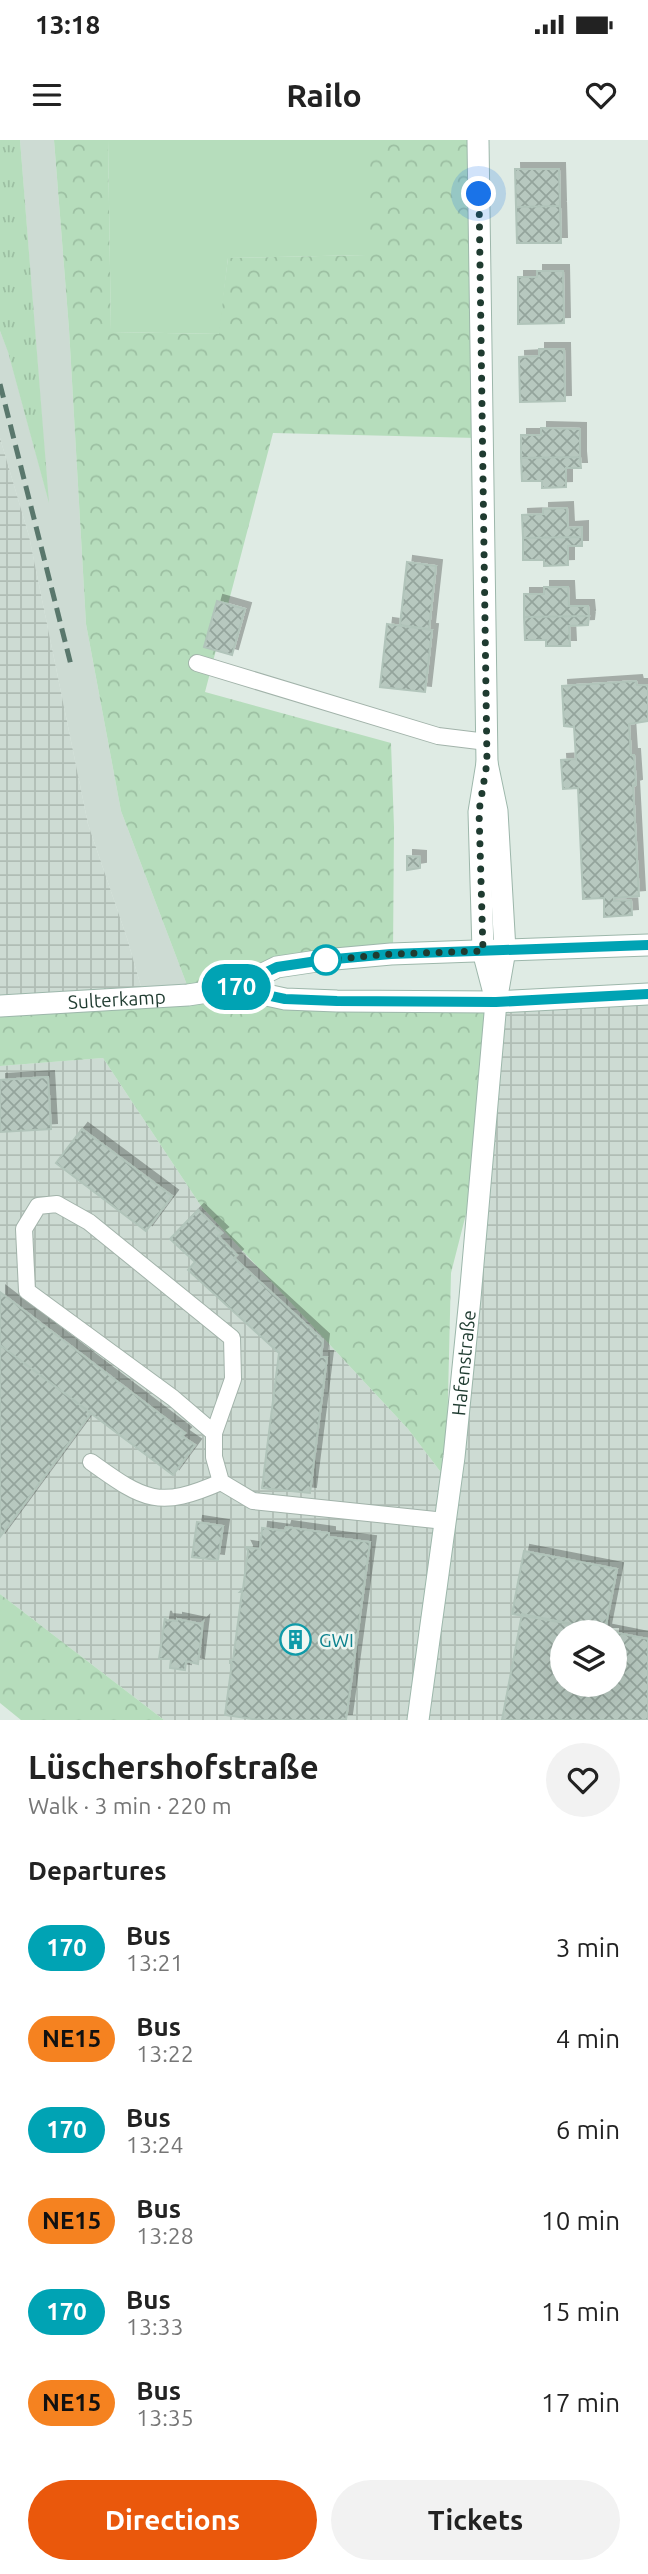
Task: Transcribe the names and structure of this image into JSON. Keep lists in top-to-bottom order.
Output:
{
  "streets": {
    "street": ["Sulterkamp", "Hafenstraße"]
  },
  "crossings": [
    ["Sulterkamp", "Hafenstraße"]
  ],
  "places": {
    "building": ["GWI"]
  },
  "lines": ["bus line 170"],
  "page": {
    "status": "13:18",
    "header": "Railo",
    "on_map": "170",
    "heading": [
      ["Lüschershofstraße", "Walk · 3 min · 220 m"],
      "Departures"
    ],
    "list": [
      {
        "mark": "170",
        "name": "Bus",
        "note": "13:21",
        "value": "3 min"
      },
      {
        "mark": "NE15",
        "name": "Bus",
        "note": "13:22",
        "value": "4 min"
      },
      {
        "mark": "170",
        "name": "Bus",
        "note": "13:24",
        "value": "6 min"
      },
      {
        "mark": "NE15",
        "name": "Bus",
        "note": "13:28",
        "value": "10 min"
      },
      {
        "mark": "170",
        "name": "Bus",
        "note": "13:33",
        "value": "15 min"
      },
      {
        "mark": "NE15",
        "name": "Bus",
        "note": "13:35",
        "value": "17 min"
      }
    ],
    "buttons": ["Directions", "Tickets"]
  }
}
